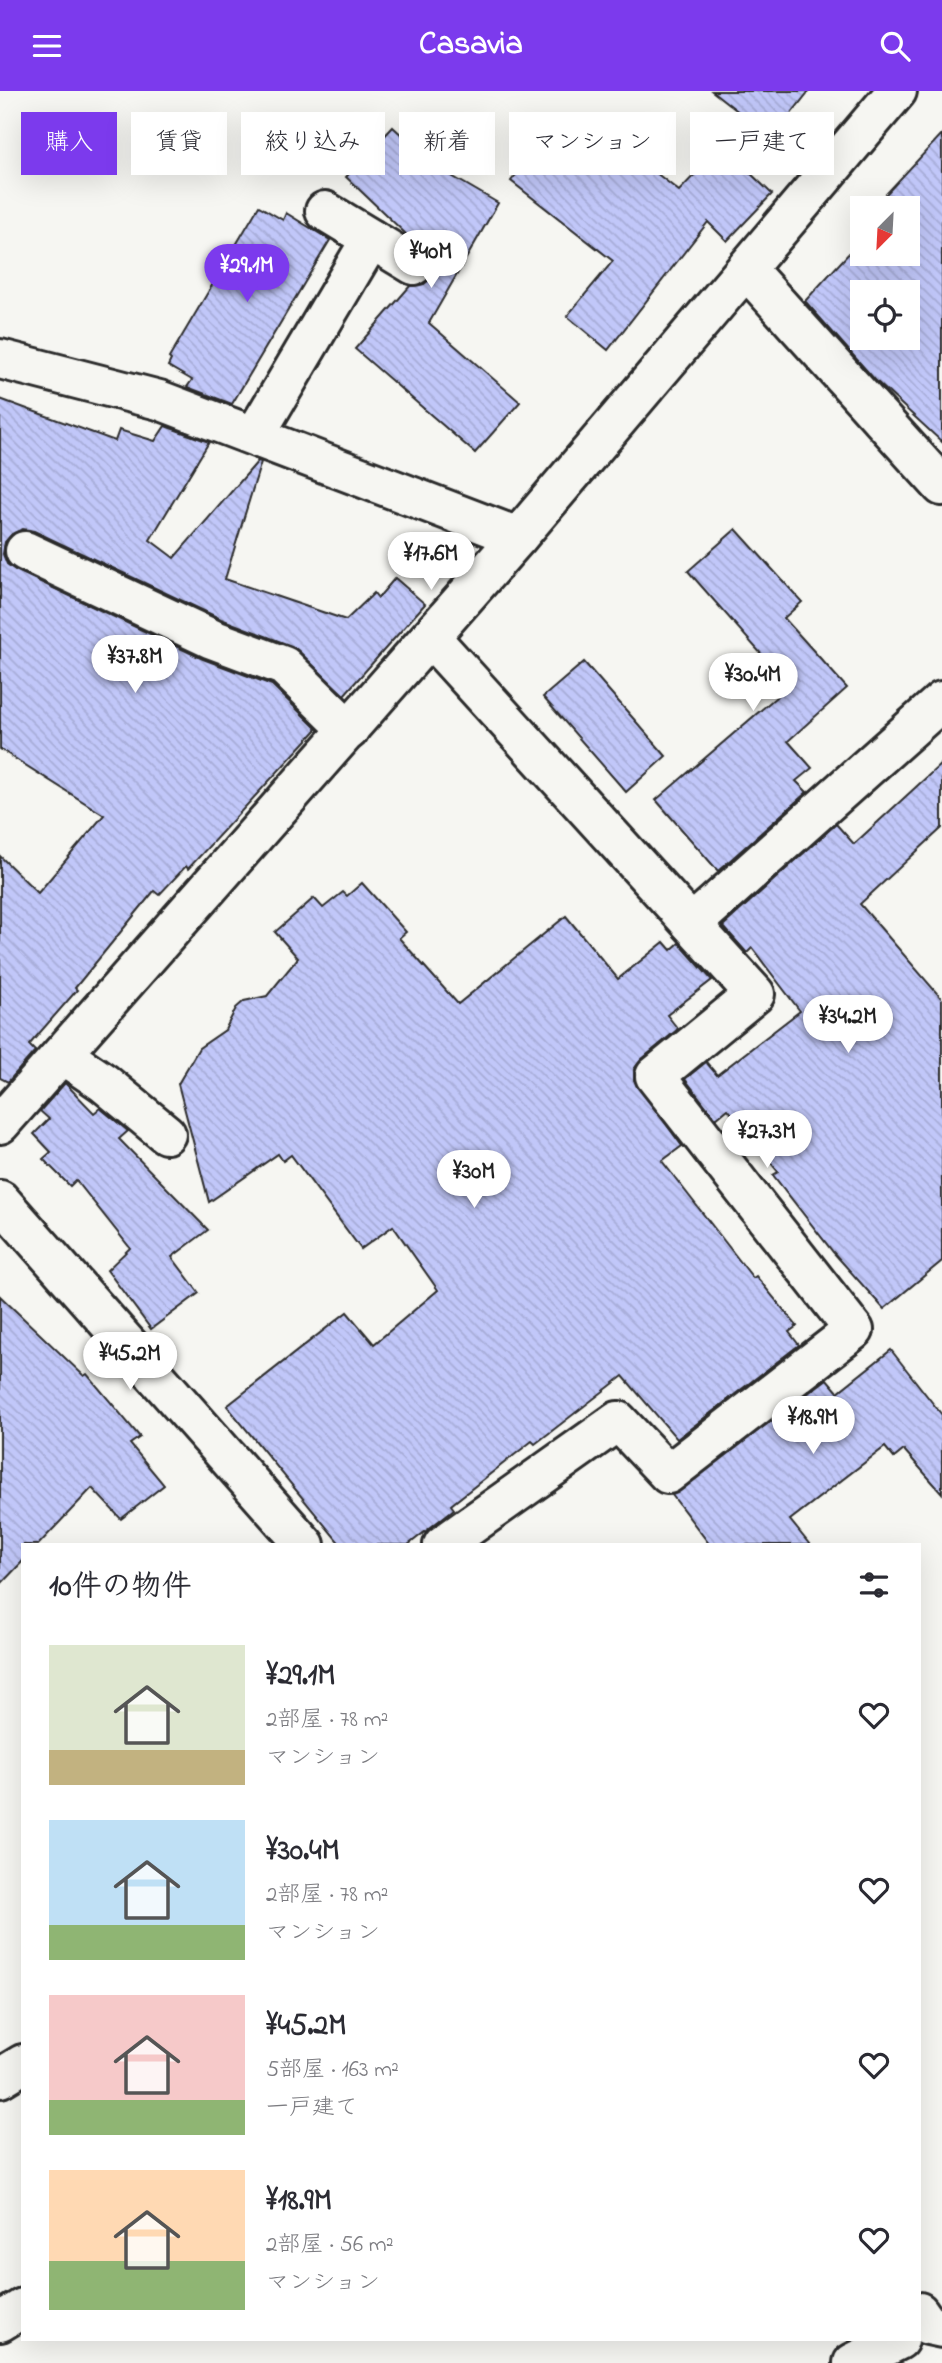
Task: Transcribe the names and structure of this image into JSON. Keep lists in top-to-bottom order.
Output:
{
  "north": "bottom left",
  "page": {
    "header": "Casavia",
    "chip": [
      "購入",
      "賃貸",
      "絞り込み",
      "新着",
      "マンション",
      "一戸建て"
    ],
    "price": [
      "¥40M",
      "¥29.1M",
      "¥17.6M",
      "¥37.8M",
      "¥30.4M",
      "¥34.2M",
      "¥27.3M",
      "¥30M",
      "¥45.2M",
      "¥18.9M"
    ],
    "heading": "10件の物件",
    "list": [
      {
        "name": "¥29.1M",
        "note": "2部屋 · 78 m² · マンション"
      },
      {
        "name": "¥30.4M",
        "note": "2部屋 · 78 m² · マンション"
      },
      {
        "name": "¥45.2M",
        "note": "5部屋 · 163 m² · 一戸建て"
      },
      {
        "name": "¥18.9M",
        "note": "2部屋 · 56 m² · マンション"
      }
    ]
  }
}
